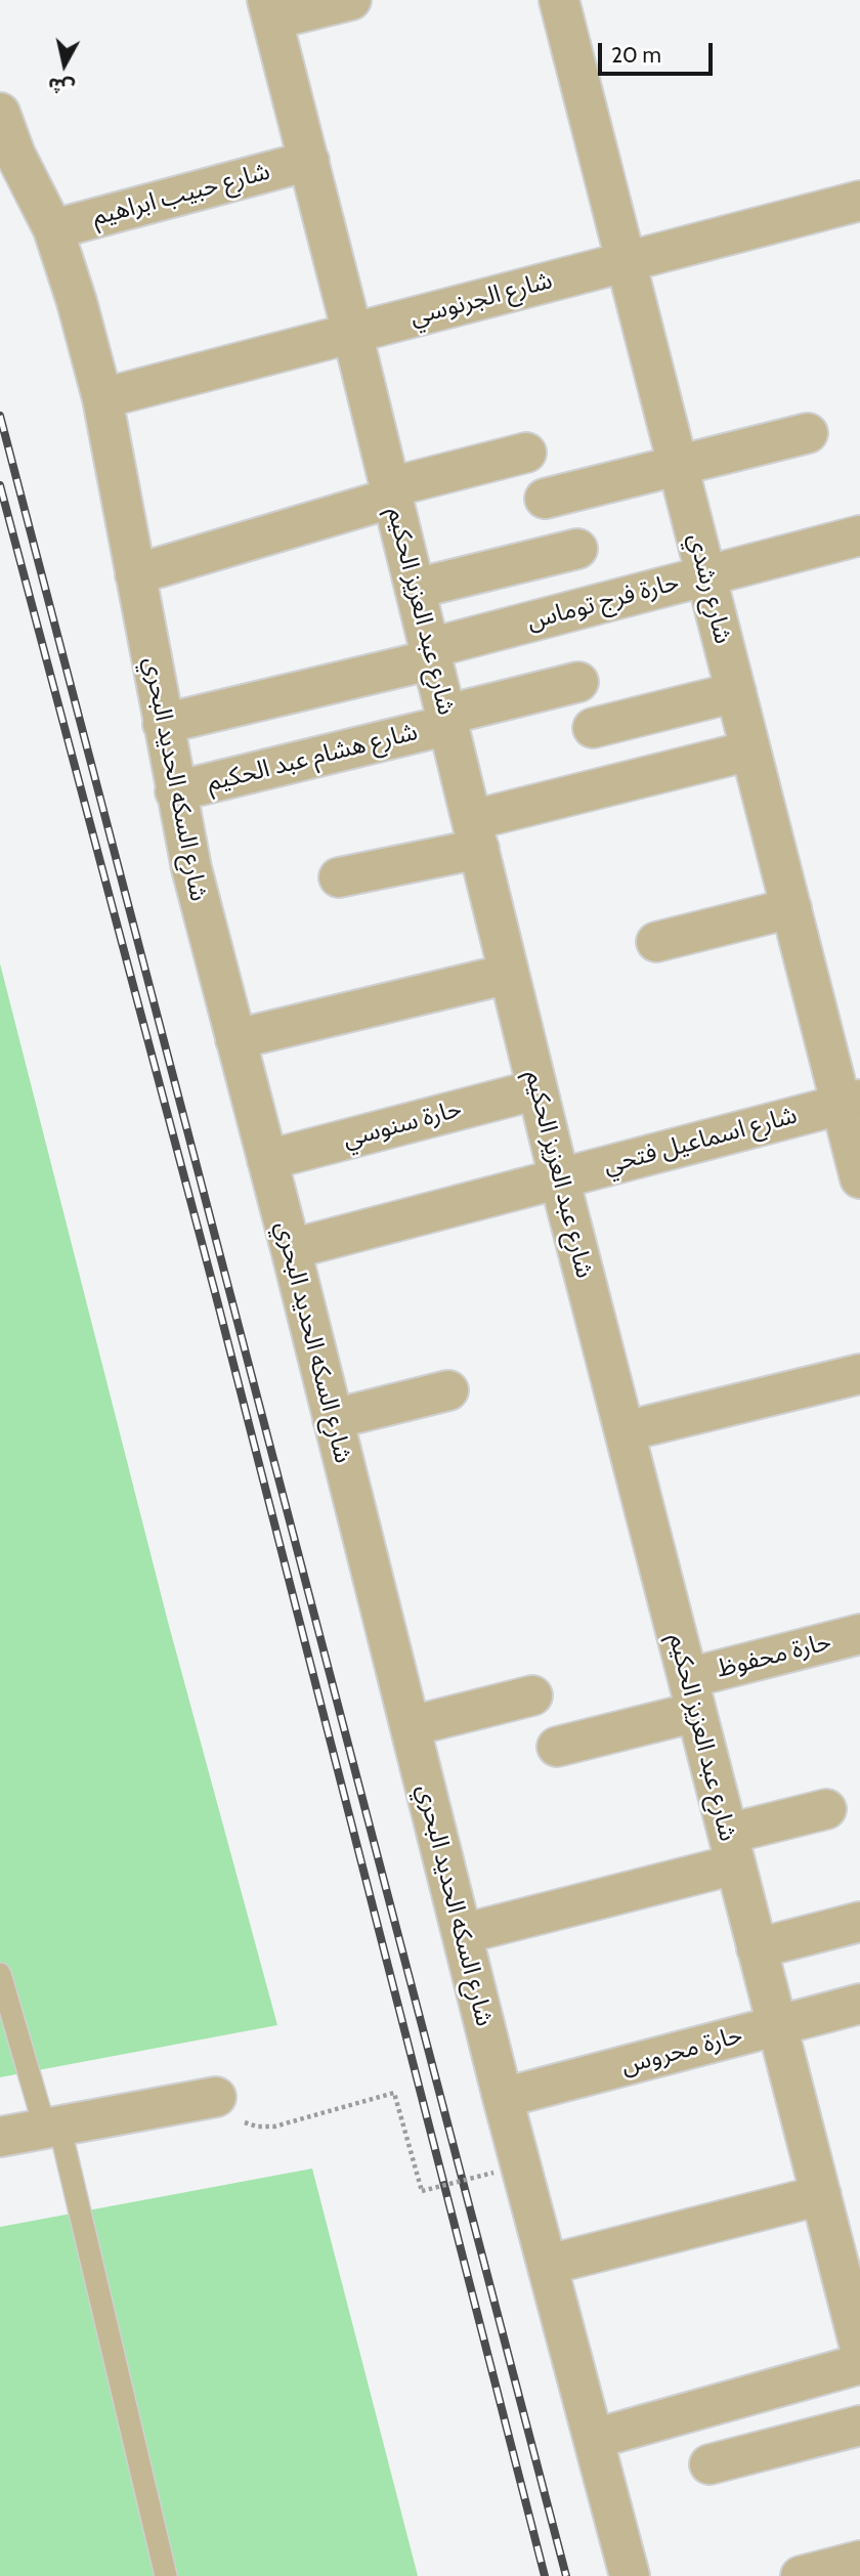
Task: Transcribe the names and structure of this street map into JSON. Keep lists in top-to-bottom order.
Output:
{
  "streets": {
    "street": [
      "شارع حبيب ابراهيم",
      "شارع الجرنوسي",
      "شارع رشدي",
      "حارة فرج توماس",
      "شارع عبد العزيز الحكيم",
      "شارع هشام عبد الحكيم",
      "شارع السكه الحديد البحري",
      "حارة سنوسي",
      "شارع اسماعيل فتحي",
      "حارة محفوظ",
      "حارة محروس"
    ]
  },
  "crossings": [
    ["شارع حبيب ابراهيم", "شارع عبد العزيز الحكيم"],
    ["شارع حبيب ابراهيم", "شارع السكه الحديد البحري"],
    ["شارع الجرنوسي", "شارع رشدي"],
    ["شارع الجرنوسي", "شارع عبد العزيز الحكيم"],
    ["شارع الجرنوسي", "شارع السكه الحديد البحري"],
    ["شارع رشدي", "حارة فرج توماس"],
    ["شارع رشدي", "شارع اسماعيل فتحي"],
    ["حارة فرج توماس", "شارع عبد العزيز الحكيم"],
    ["حارة فرج توماس", "شارع السكه الحديد البحري"],
    ["شارع عبد العزيز الحكيم", "شارع هشام عبد الحكيم"],
    ["شارع عبد العزيز الحكيم", "حارة سنوسي"],
    ["شارع عبد العزيز الحكيم", "شارع اسماعيل فتحي"],
    ["شارع عبد العزيز الحكيم", "حارة محفوظ"],
    ["شارع عبد العزيز الحكيم", "حارة محروس"],
    ["شارع هشام عبد الحكيم", "شارع السكه الحديد البحري"],
    ["شارع السكه الحديد البحري", "حارة سنوسي"],
    ["شارع السكه الحديد البحري", "شارع اسماعيل فتحي"],
    ["شارع السكه الحديد البحري", "حارة محروس"]
  ],
  "scale_bar": "20 m",
  "north": "bottom"
}
